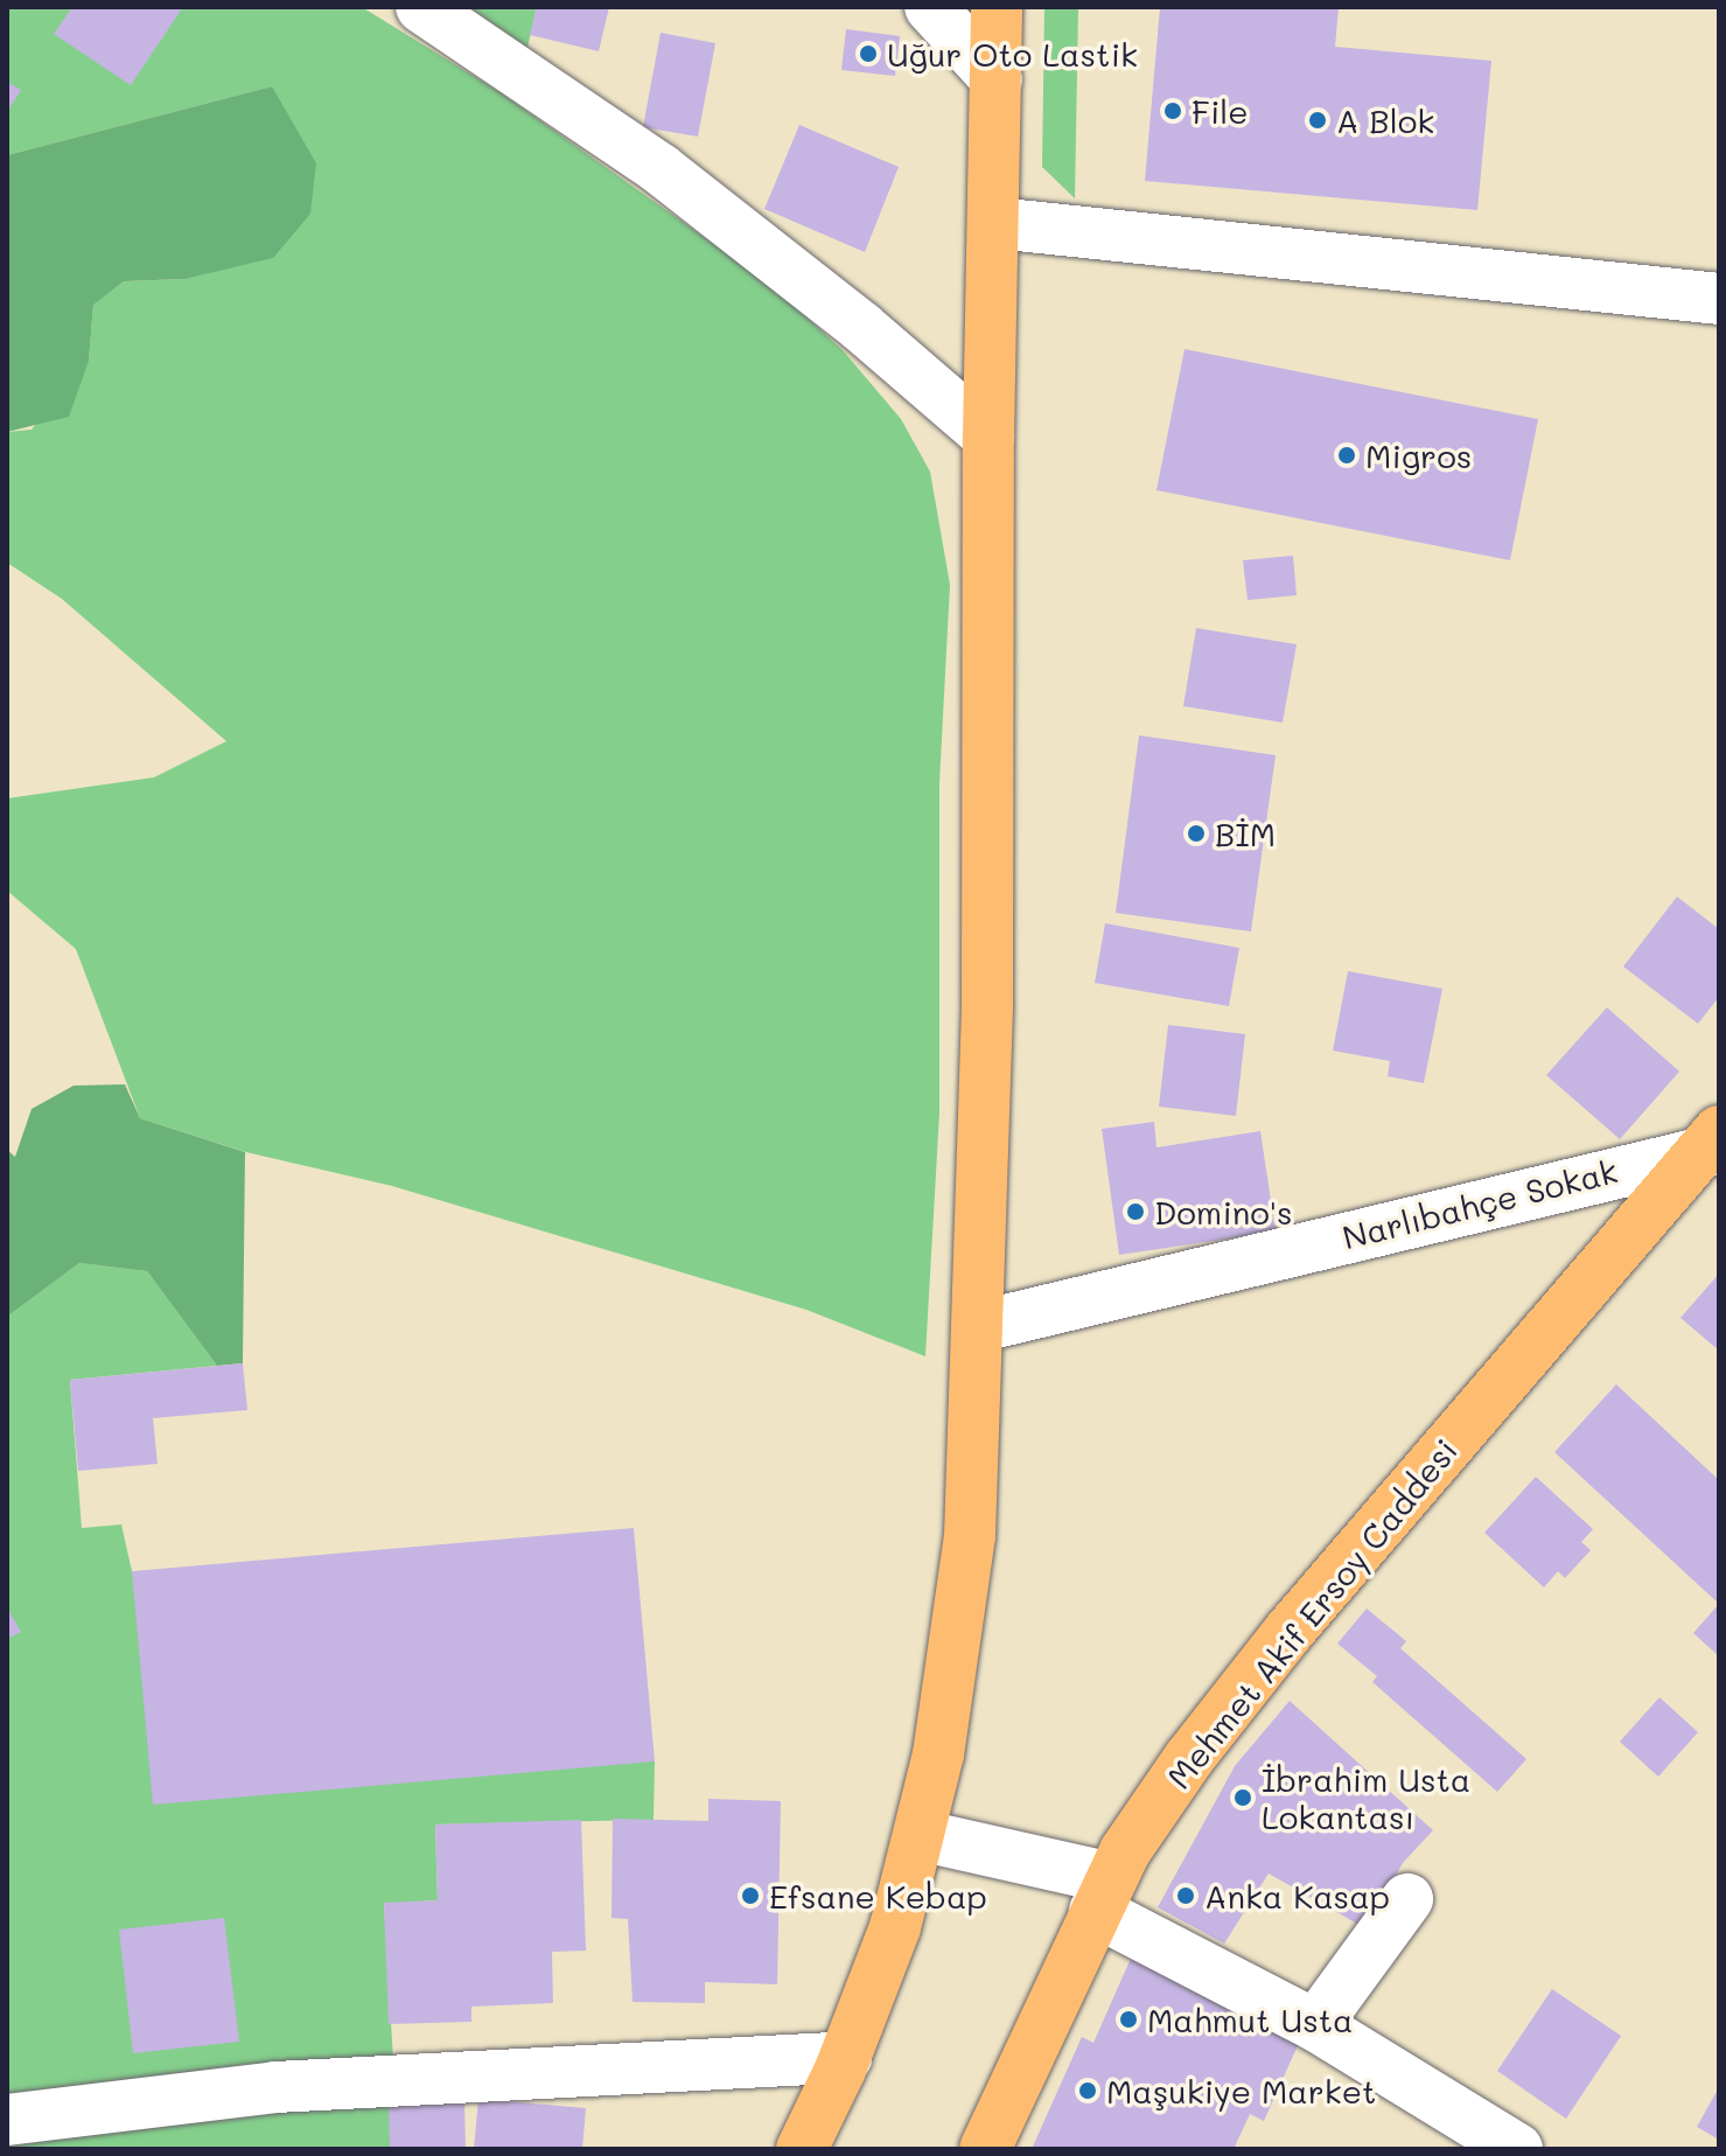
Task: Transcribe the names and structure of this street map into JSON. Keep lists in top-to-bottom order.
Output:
{
  "streets": {
    "main road": ["Mehmet Akif Ersoy Caddesi"],
    "street": ["Narlıbahçe Sokak"]
  },
  "crossings": [
    ["Narlıbahçe Sokak", "Mehmet Akif Ersoy Caddesi"]
  ],
  "places": [
    "Uğur Oto Lastik",
    "File",
    "A Blok",
    "Migros",
    "BİM",
    "Domino's",
    "İbrahim Usta Lokantası",
    "Efsane Kebap",
    "Anka Kasap",
    "Mahmut Usta",
    "Maşukiye Market"
  ]
}
